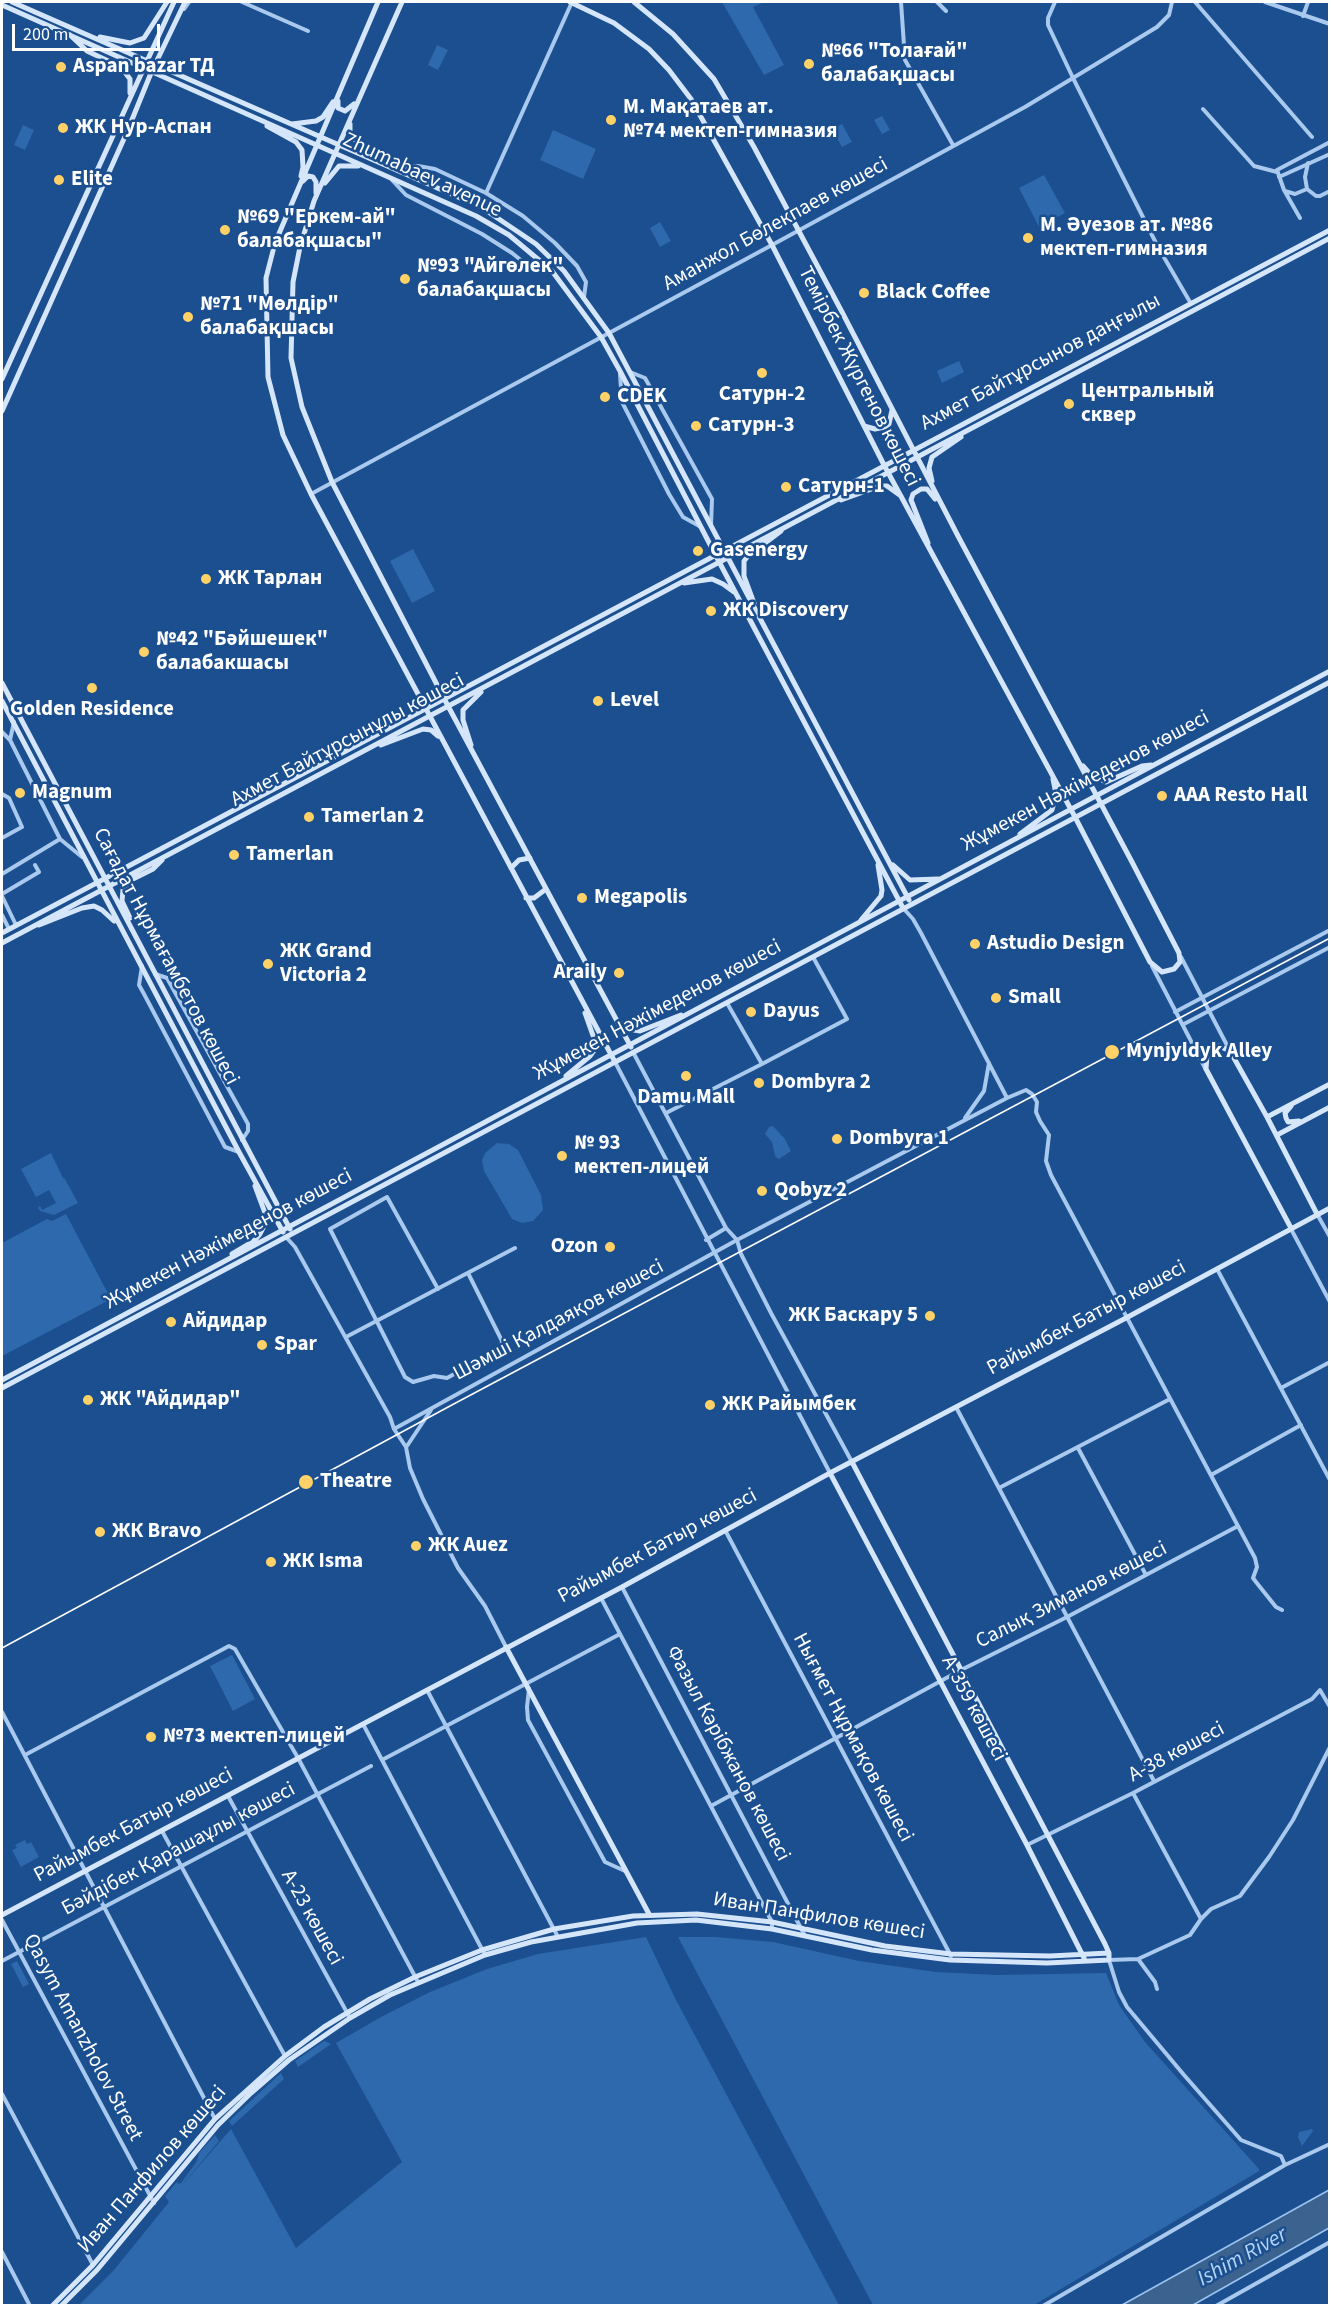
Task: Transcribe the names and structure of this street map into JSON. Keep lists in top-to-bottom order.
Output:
{
  "streets": {
    "street": [
      "Zhumabaev avenue",
      "Аманжол Бөлекпаев көшесі",
      "Ахмет Байтұрсынов даңғылы",
      "Темірбек Жүргенов көшесі",
      "Ахмет Байтұрсынұлы көшесі",
      "Жұмекен Нәжімеденов көшесі",
      "Сағадат Нұрмағамбетов көшесі",
      "Райымбек Батыр көшесі",
      "Шәмші Қалдаяқов көшесі",
      "Салық Зиманов көшесі",
      "А-359 көшесі",
      "Нығмет Нұрмақов көшесі",
      "А-38 көшесі",
      "Фазыл Кәрібжанов көшесі",
      "Бәйдібек Қарашаұлы көшесі",
      "Иван Панфилов көшесі",
      "А-23 көшесі",
      "Qasym Amanzholov Street"
    ]
  },
  "crossings": [
    ["Zhumabaev avenue", "Аманжол Бөлекпаев көшесі"],
    ["Zhumabaev avenue", "Ахмет Байтұрсынов даңғылы"],
    ["Zhumabaev avenue", "Жұмекен Нәжімеденов көшесі"],
    ["Аманжол Бөлекпаев көшесі", "Темірбек Жүргенов көшесі"],
    ["Ахмет Байтұрсынов даңғылы", "Темірбек Жүргенов көшесі"],
    ["Ахмет Байтұрсынов даңғылы", "Ахмет Байтұрсынұлы көшесі"],
    ["Темірбек Жүргенов көшесі", "Жұмекен Нәжімеденов көшесі"],
    ["Ахмет Байтұрсынұлы көшесі", "Сағадат Нұрмағамбетов көшесі"],
    ["Жұмекен Нәжімеденов көшесі", "Сағадат Нұрмағамбетов көшесі"],
    ["Сағадат Нұрмағамбетов көшесі", "Шәмші Қалдаяқов көшесі"],
    ["Райымбек Батыр көшесі", "А-359 көшесі"],
    ["Райымбек Батыр көшесі", "Нығмет Нұрмақов көшесі"],
    ["Райымбек Батыр көшесі", "Фазыл Кәрібжанов көшесі"],
    ["Райымбек Батыр көшесі", "А-23 көшесі"],
    ["Салық Зиманов көшесі", "А-359 көшесі"],
    ["Салық Зиманов көшесі", "Нығмет Нұрмақов көшесі"],
    ["Салық Зиманов көшесі", "Фазыл Кәрібжанов көшесі"],
    ["А-359 көшесі", "А-38 көшесі"],
    ["А-359 көшесі", "Иван Панфилов көшесі"],
    ["Нығмет Нұрмақов көшесі", "Иван Панфилов көшесі"],
    ["Фазыл Кәрібжанов көшесі", "Иван Панфилов көшесі"],
    ["Бәйдібек Қарашаұлы көшесі", "А-23 көшесі"],
    ["Бәйдібек Қарашаұлы көшесі", "Qasym Amanzholov Street"],
    ["Иван Панфилов көшесі", "А-23 көшесі"],
    ["Иван Панфилов көшесі", "Qasym Amanzholov Street"]
  ],
  "water": ["Ishim River"],
  "places": [
    "№66 \"Толағай\" балабақшасы",
    "Aspan bazar ТД",
    "М. Мақатаев ат. №74 мектеп-гимназия",
    "ЖК Нур-Аспан",
    "Elite",
    "№69 \"Еркем-ай\" балабақшасы\"",
    "М. Әуезов ат. №86 мектеп-гимназия",
    "№93 \"Айгөлек\" балабақшасы",
    "Black Coffee",
    "№71 \"Мөлдір\" балабақшасы",
    "Сатурн-2",
    "CDEK",
    "Центральный сквер",
    "Сатурн-3",
    "Сатурн-1",
    "Gasenergy",
    "ЖК Тарлан",
    "ЖК Discovery",
    "№42 \"Бәйшешек\" балабакшасы",
    "Golden Residence",
    "Level",
    "Magnum",
    "AAA Resto Hall",
    "Tamerlan 2",
    "Tamerlan",
    "Megapolis",
    "Astudio Design",
    "ЖК Grand Victoria 2",
    "Araily",
    "Small",
    "Dayus",
    "Mynjyldyk Alley",
    "Damu Mall",
    "Dombyra 2",
    "Dombyra 1",
    "№ 93 мектеп-лицей",
    "Qobyz 2",
    "Ozon",
    "ЖК Баскару 5",
    "Айдидар",
    "Spar",
    "ЖК \"Айдидар\"",
    "ЖК Райымбек",
    "Theatre",
    "ЖК Bravo",
    "ЖК Auez",
    "ЖК Isma",
    "№73 мектеп-лицей"
  ],
  "scale_bar": "200 m"
}
